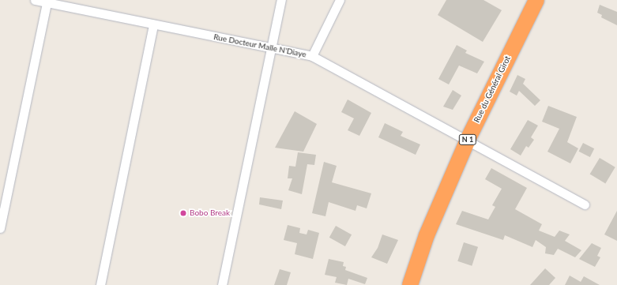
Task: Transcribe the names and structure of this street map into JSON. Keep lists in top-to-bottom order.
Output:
{
  "streets": {
    "highway": ["Rue du Général Girot", "N 1"],
    "street": ["Rue Docteur Malle N'Diaye"]
  },
  "crossings": [
    ["Rue Docteur Malle N'Diaye", "Rue du Général Girot"]
  ],
  "places": ["Bobo Break"]
}
